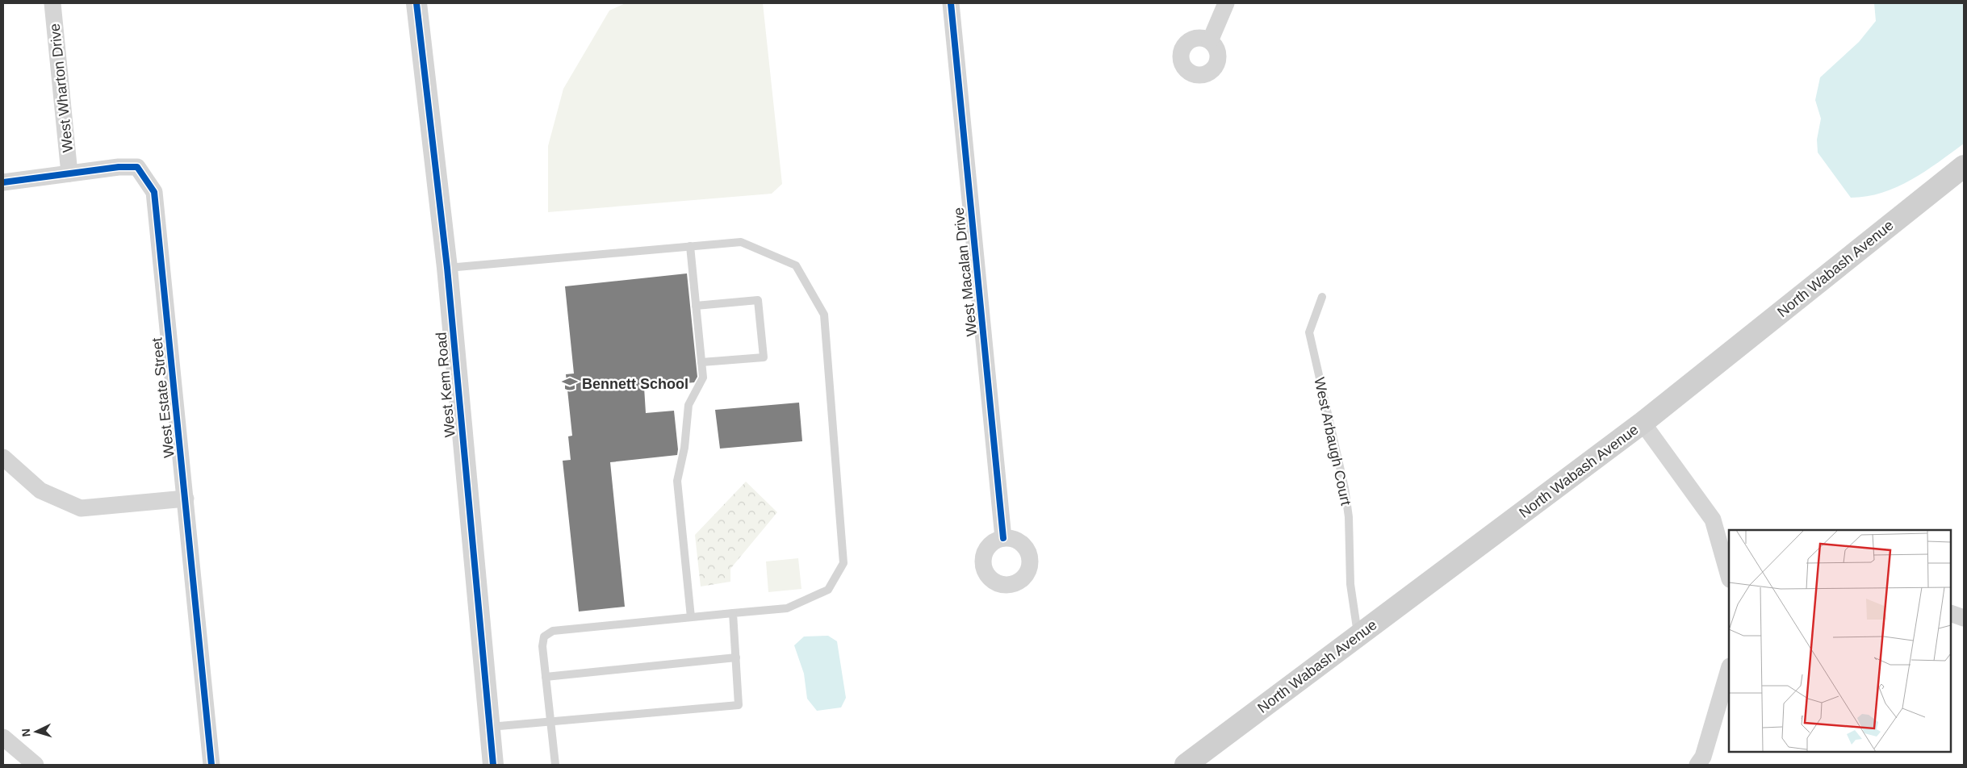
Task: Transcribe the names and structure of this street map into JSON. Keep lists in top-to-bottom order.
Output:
{
  "streets": {
    "main road": ["North Wabash Avenue"],
    "street": [
      "West Wharton Drive",
      "West Macalan Drive",
      "West Kem Road",
      "West Estate Street"
    ],
    "lane": ["West Arbaugh Court"]
  },
  "crossings": [
    ["West Wharton Drive", "West Estate Street"],
    ["North Wabash Avenue", "West Arbaugh Court"]
  ],
  "places": {
    "school or university": ["Bennett School"]
  },
  "north": "left"
}
